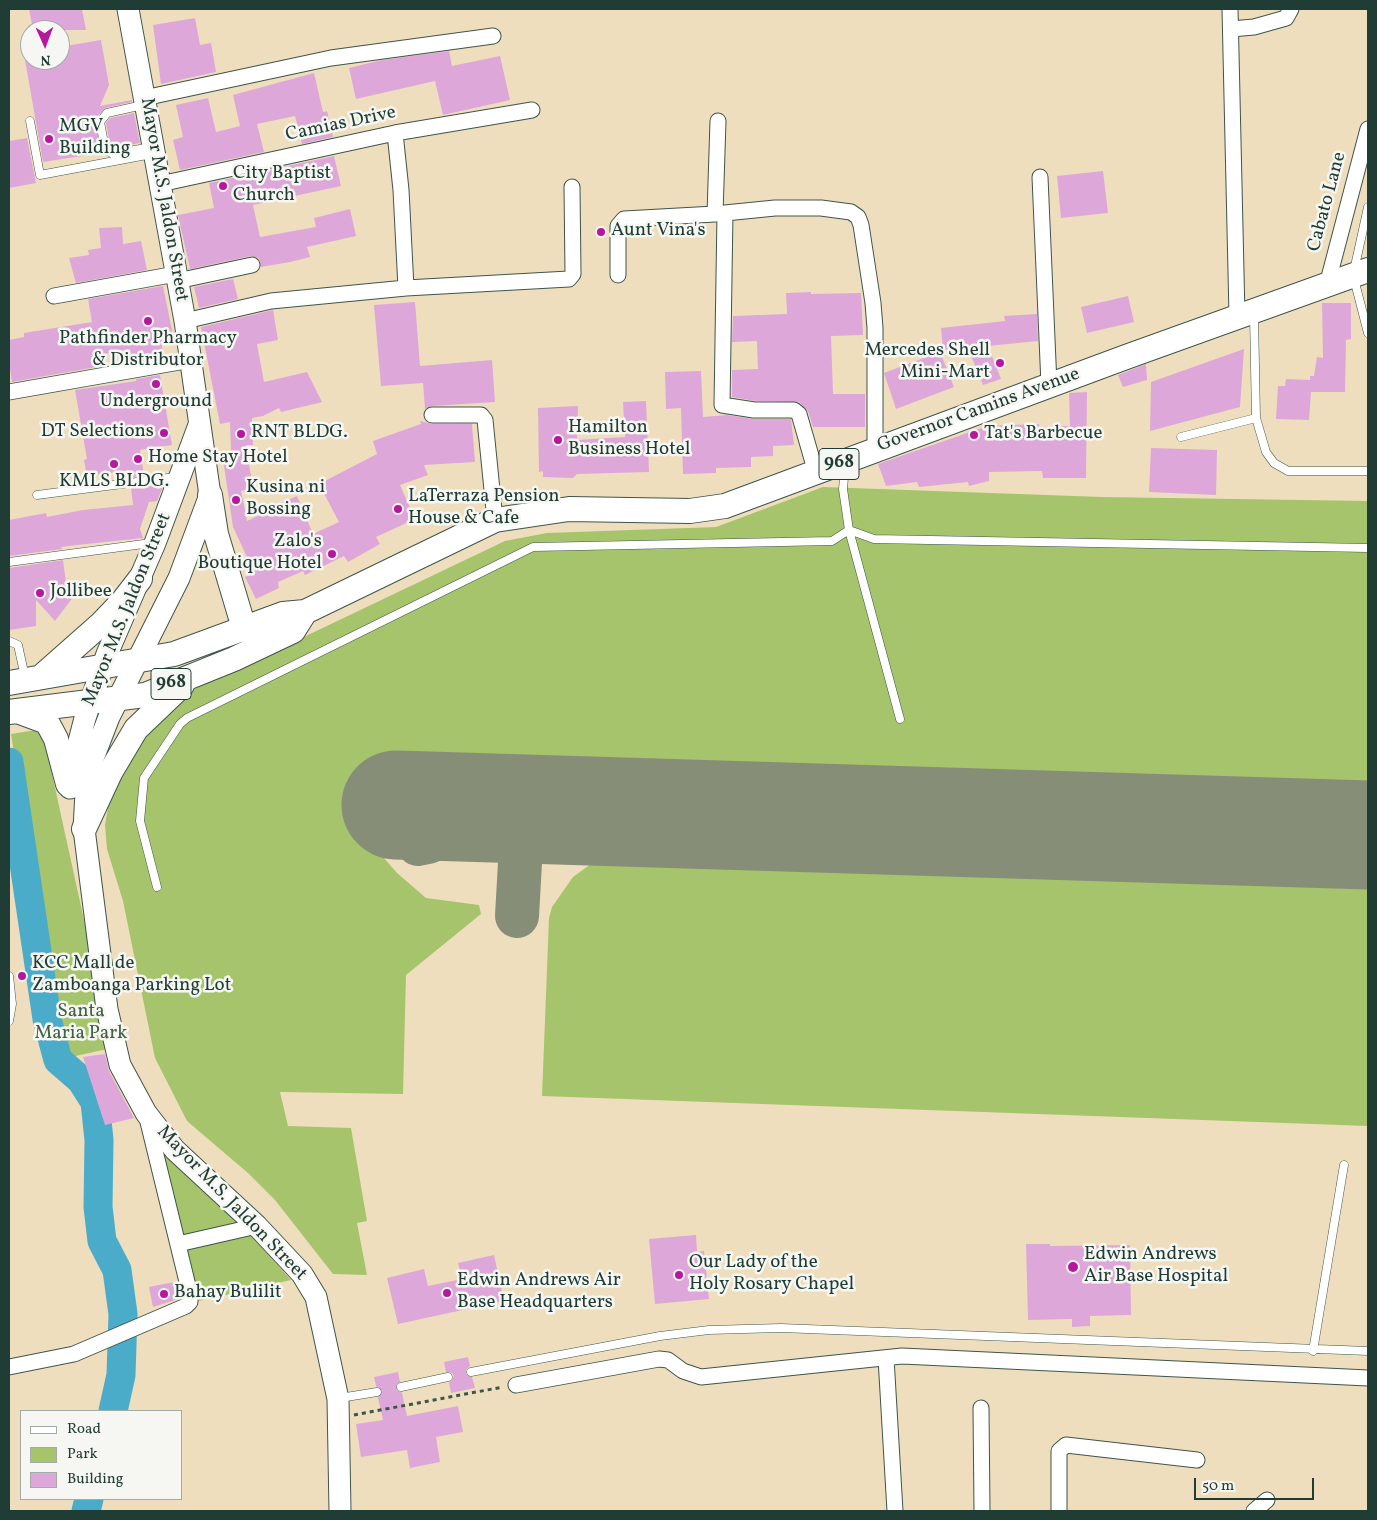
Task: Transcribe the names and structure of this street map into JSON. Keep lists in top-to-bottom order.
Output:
{
  "streets": {
    "main road": ["Mayor M.S. Jaldon Street", "Governor Camins Avenue", "968"],
    "street": ["Camias Drive", "Cabato Lane"]
  },
  "crossings": [
    ["Camias Drive", "Mayor M.S. Jaldon Street"],
    ["Mayor M.S. Jaldon Street", "Governor Camins Avenue"],
    ["Cabato Lane", "Governor Camins Avenue"]
  ],
  "parks": ["Santa Maria Park"],
  "places": [
    "MGV Building",
    "City Baptist Church",
    "Aunt Vina's",
    "Pathfinder Pharmacy & Distributor",
    "Mercedes Shell Mini-Mart",
    "Underground",
    "DT Selections",
    "RNT BLDG.",
    "Tat's Barbecue",
    "Hamilton Business Hotel",
    "Home Stay Hotel",
    "KMLS BLDG.",
    "Kusina ni Bossing",
    "LaTerraza Pension House & Cafe",
    "Zalo's Boutique Hotel",
    "Jollibee",
    "KCC Mall de Zamboanga Parking Lot",
    "Edwin Andrews Air Base Hospital",
    "Our Lady of the Holy Rosary Chapel",
    "Edwin Andrews Air Base Headquarters",
    "Bahay Bulilit"
  ],
  "legend": ["Road", "Park", "Building"],
  "scale_bar": "50 m",
  "north": "bottom"
}
